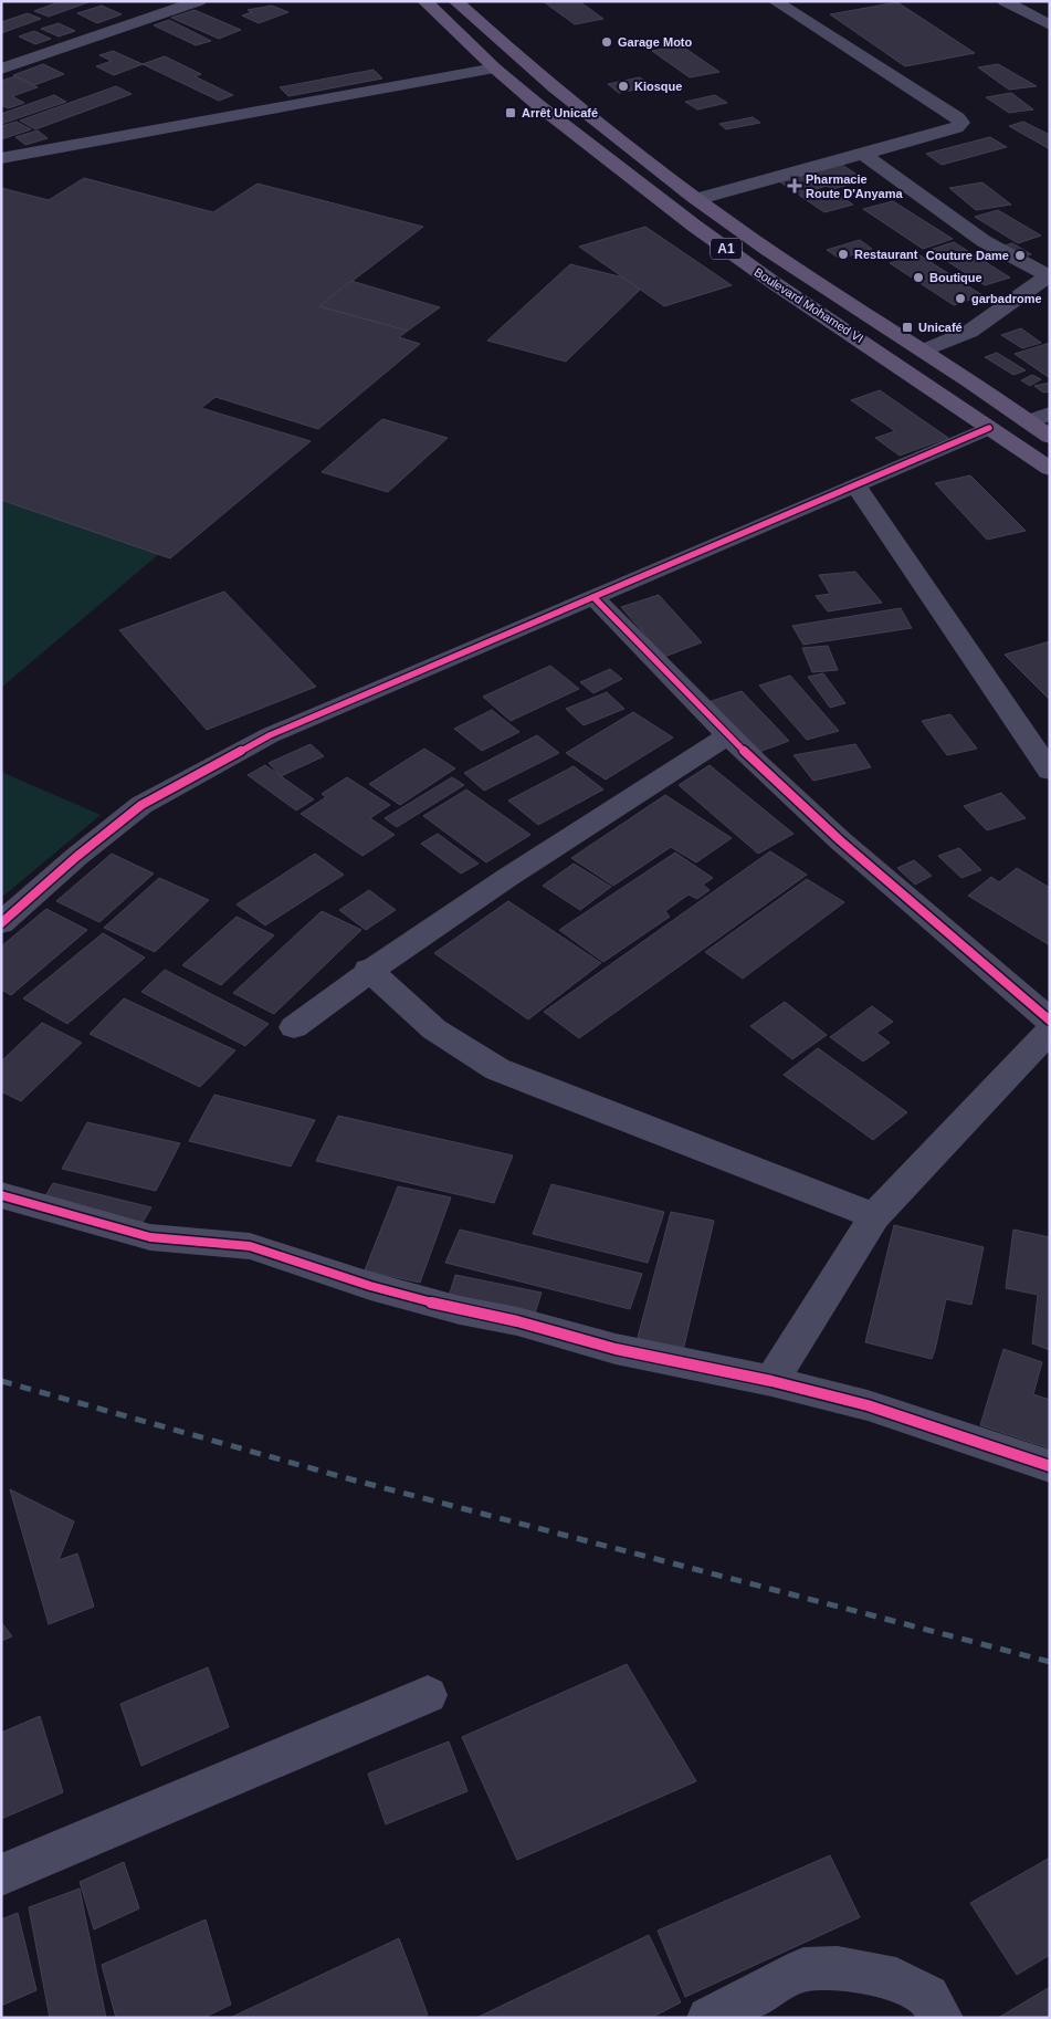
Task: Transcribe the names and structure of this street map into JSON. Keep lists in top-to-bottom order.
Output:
{
  "streets": {
    "main road": ["A1", "Boulevard Mohamed VI"]
  },
  "places": {
    "other": [
      "Garage Moto",
      "Kiosque",
      "Restaurant",
      "Couture Dame",
      "Boutique",
      "garbadrome"
    ],
    "transit": ["Arrêt Unicafé", "Unicafé"],
    "health": ["Pharmacie Route D'Anyama"]
  }
}
